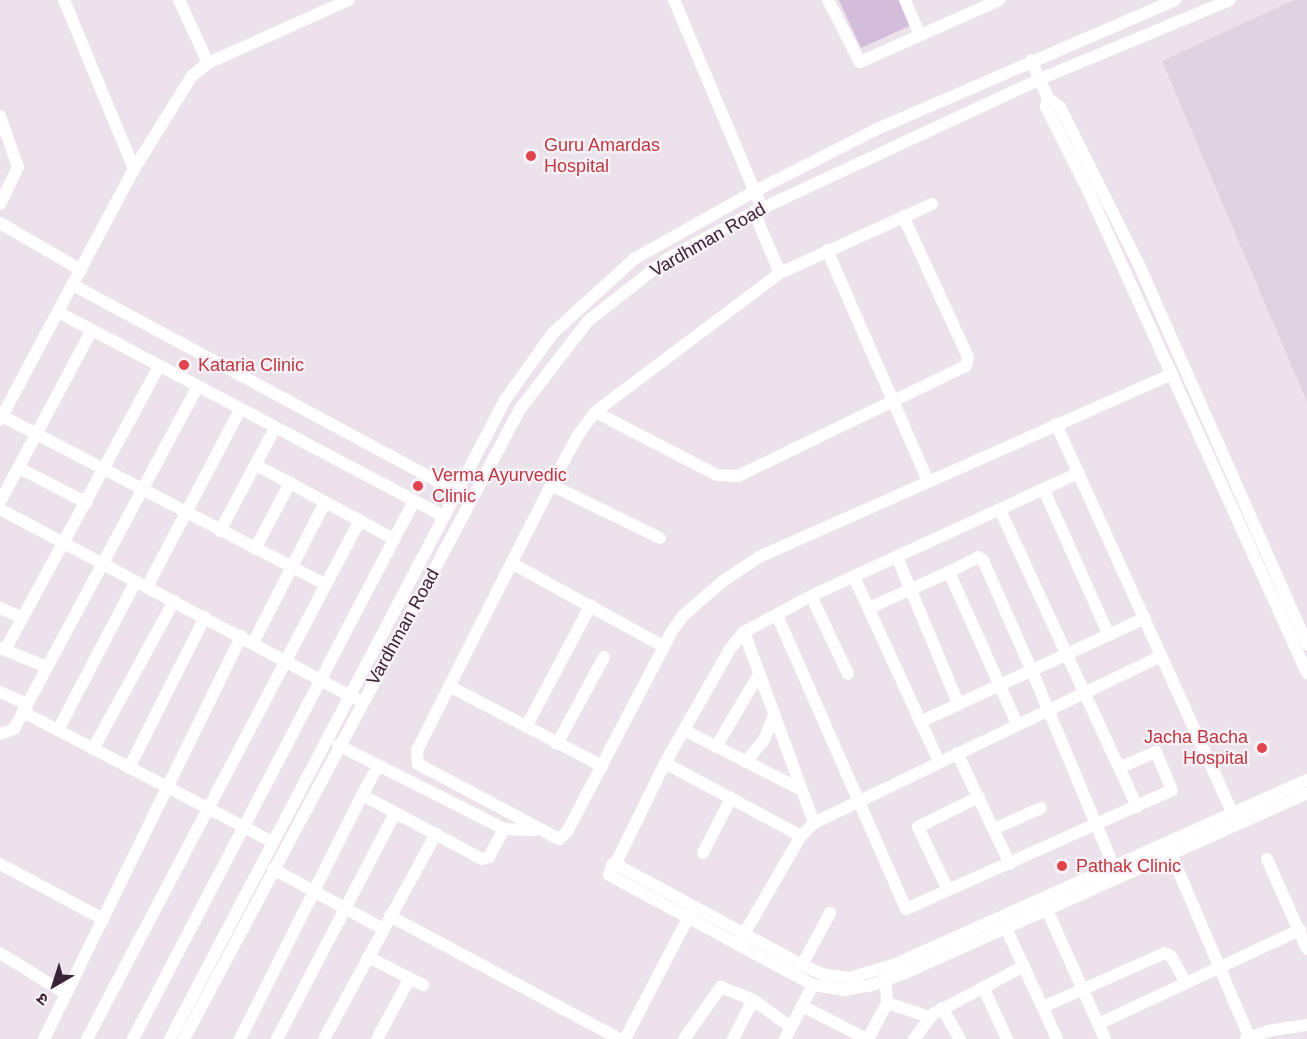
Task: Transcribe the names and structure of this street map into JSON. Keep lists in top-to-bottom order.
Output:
{
  "streets": {
    "street": ["Vardhman Road"]
  },
  "places": [
    "Guru Amardas Hospital",
    "Kataria Clinic",
    "Verma Ayurvedic Clinic",
    "Jacha Bacha Hospital",
    "Pathak Clinic"
  ],
  "north": "bottom left"
}
